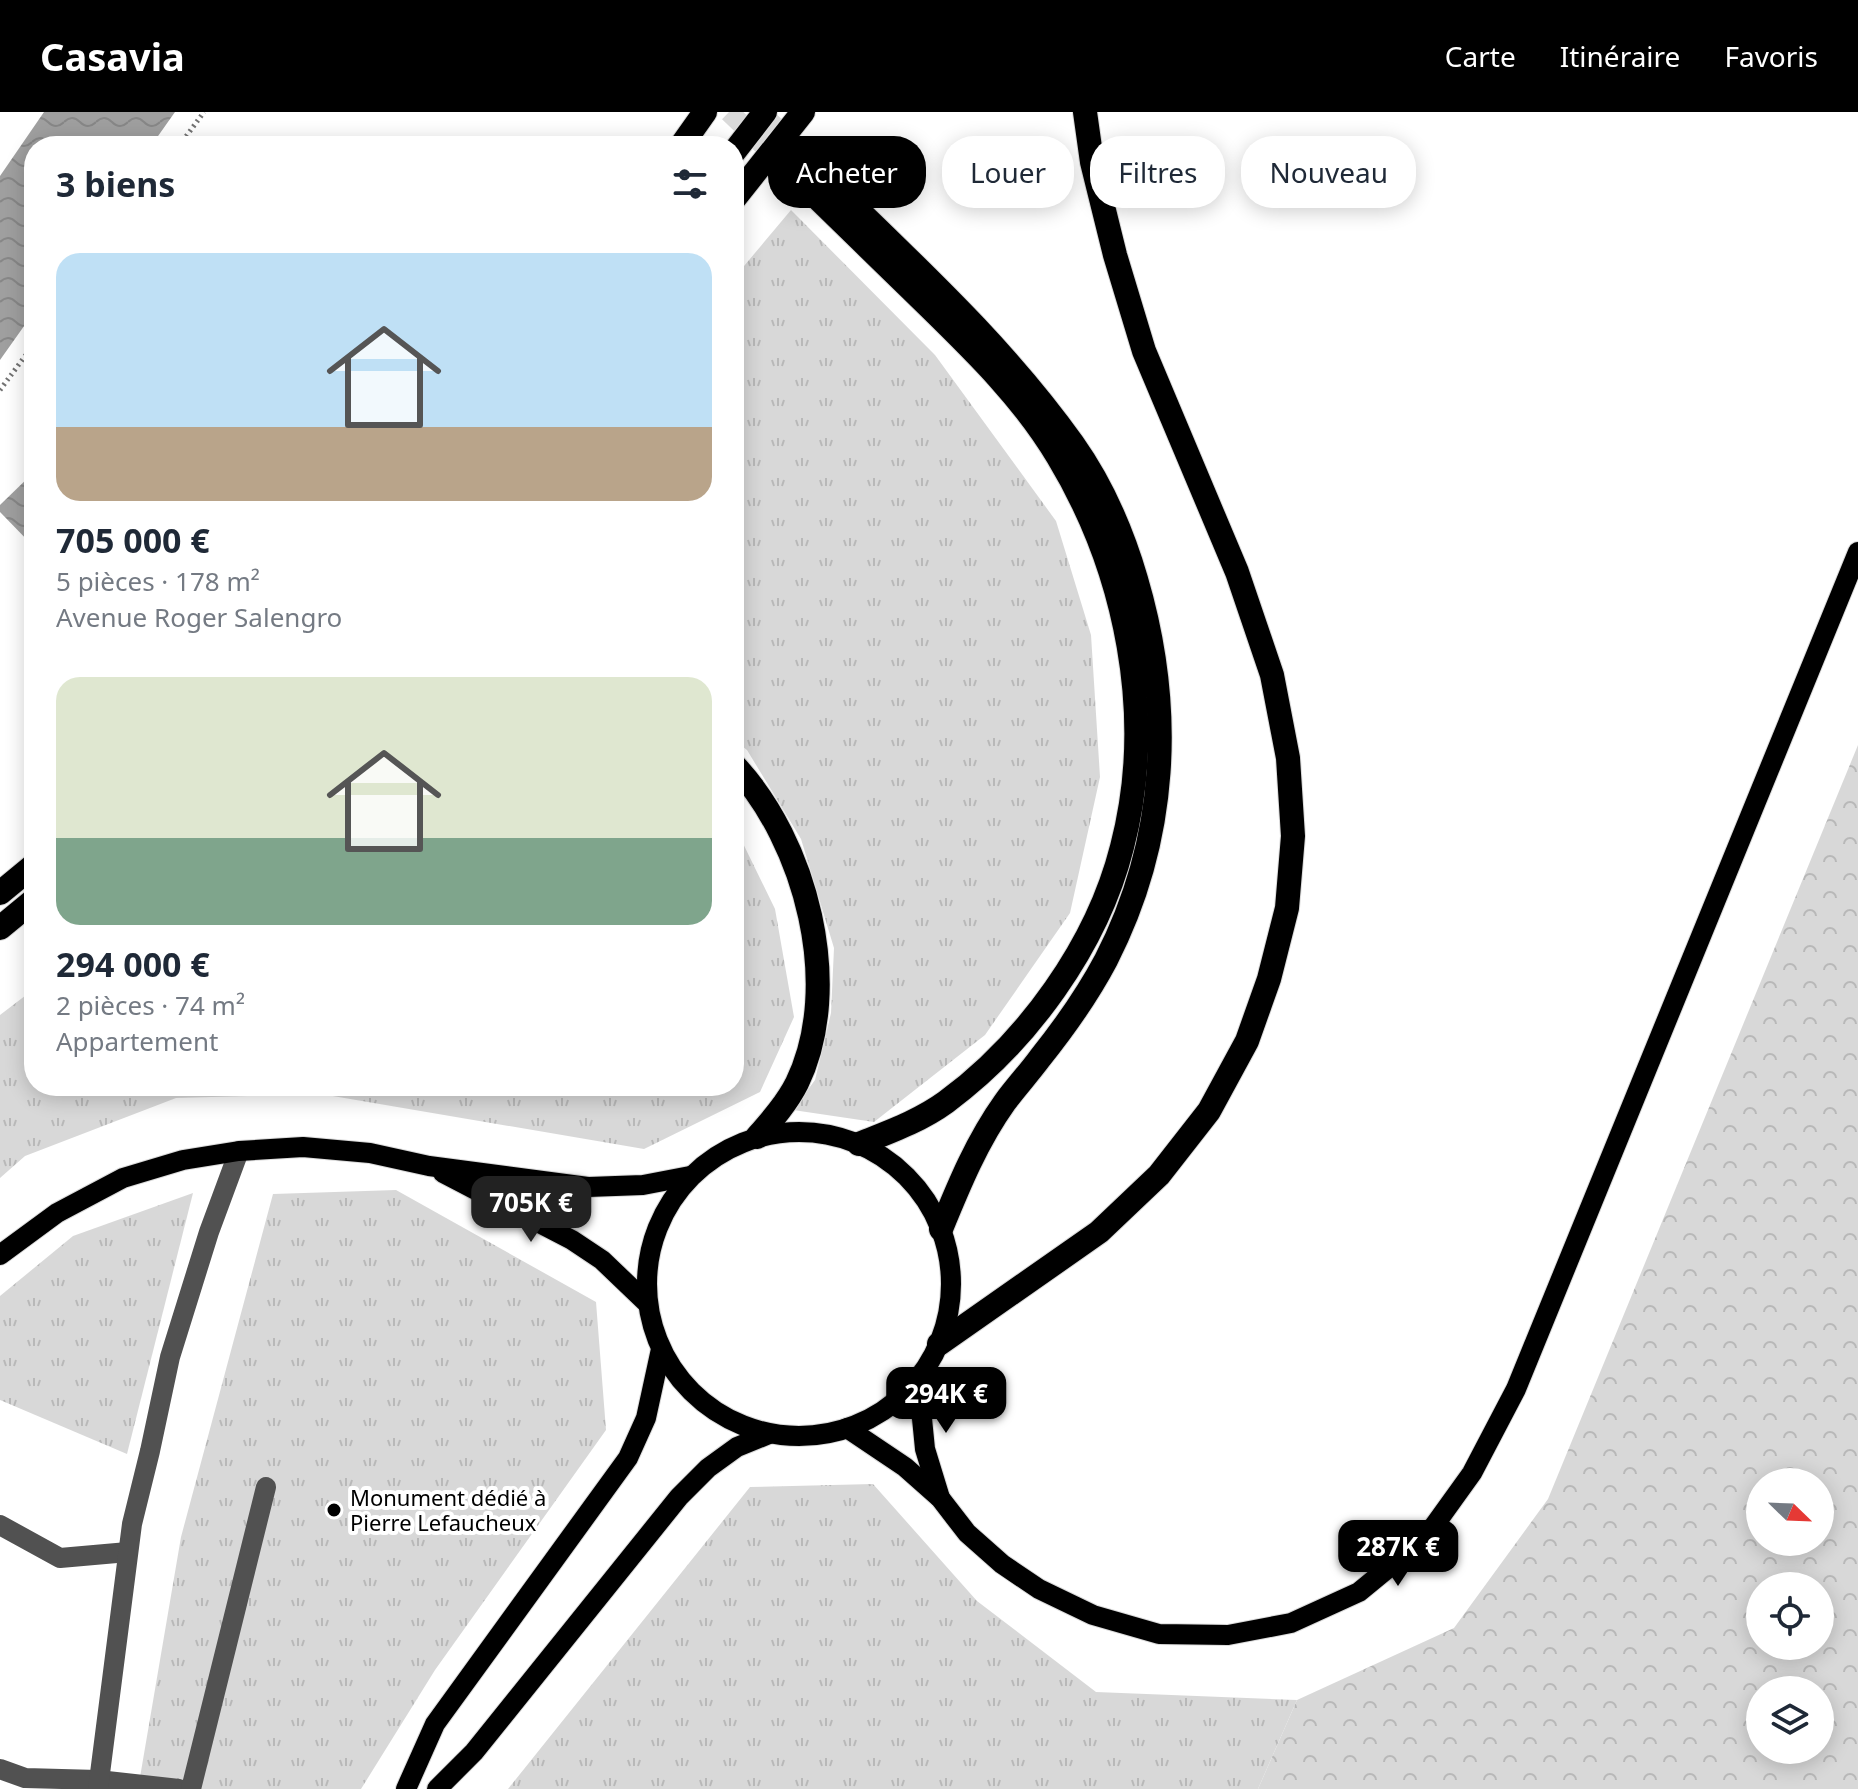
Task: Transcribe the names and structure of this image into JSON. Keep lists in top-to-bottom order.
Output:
{
  "places": ["Monument dédié à Pierre Lefaucheux"],
  "north": "bottom right",
  "page": {
    "header": "Casavia",
    "nav": ["Carte", "Itinéraire", "Favoris"],
    "chip": [
      "Acheter",
      "Louer",
      "Filtres",
      "Nouveau"
    ],
    "heading": "3 biens",
    "list": [
      {
        "name": "705 000 €",
        "note": "5 pièces · 178 m² · Avenue Roger Salengro"
      },
      {
        "name": "294 000 €",
        "note": "2 pièces · 74 m² · Appartement"
      }
    ],
    "price": ["705K €", "294K €", "287K €"]
  }
}
